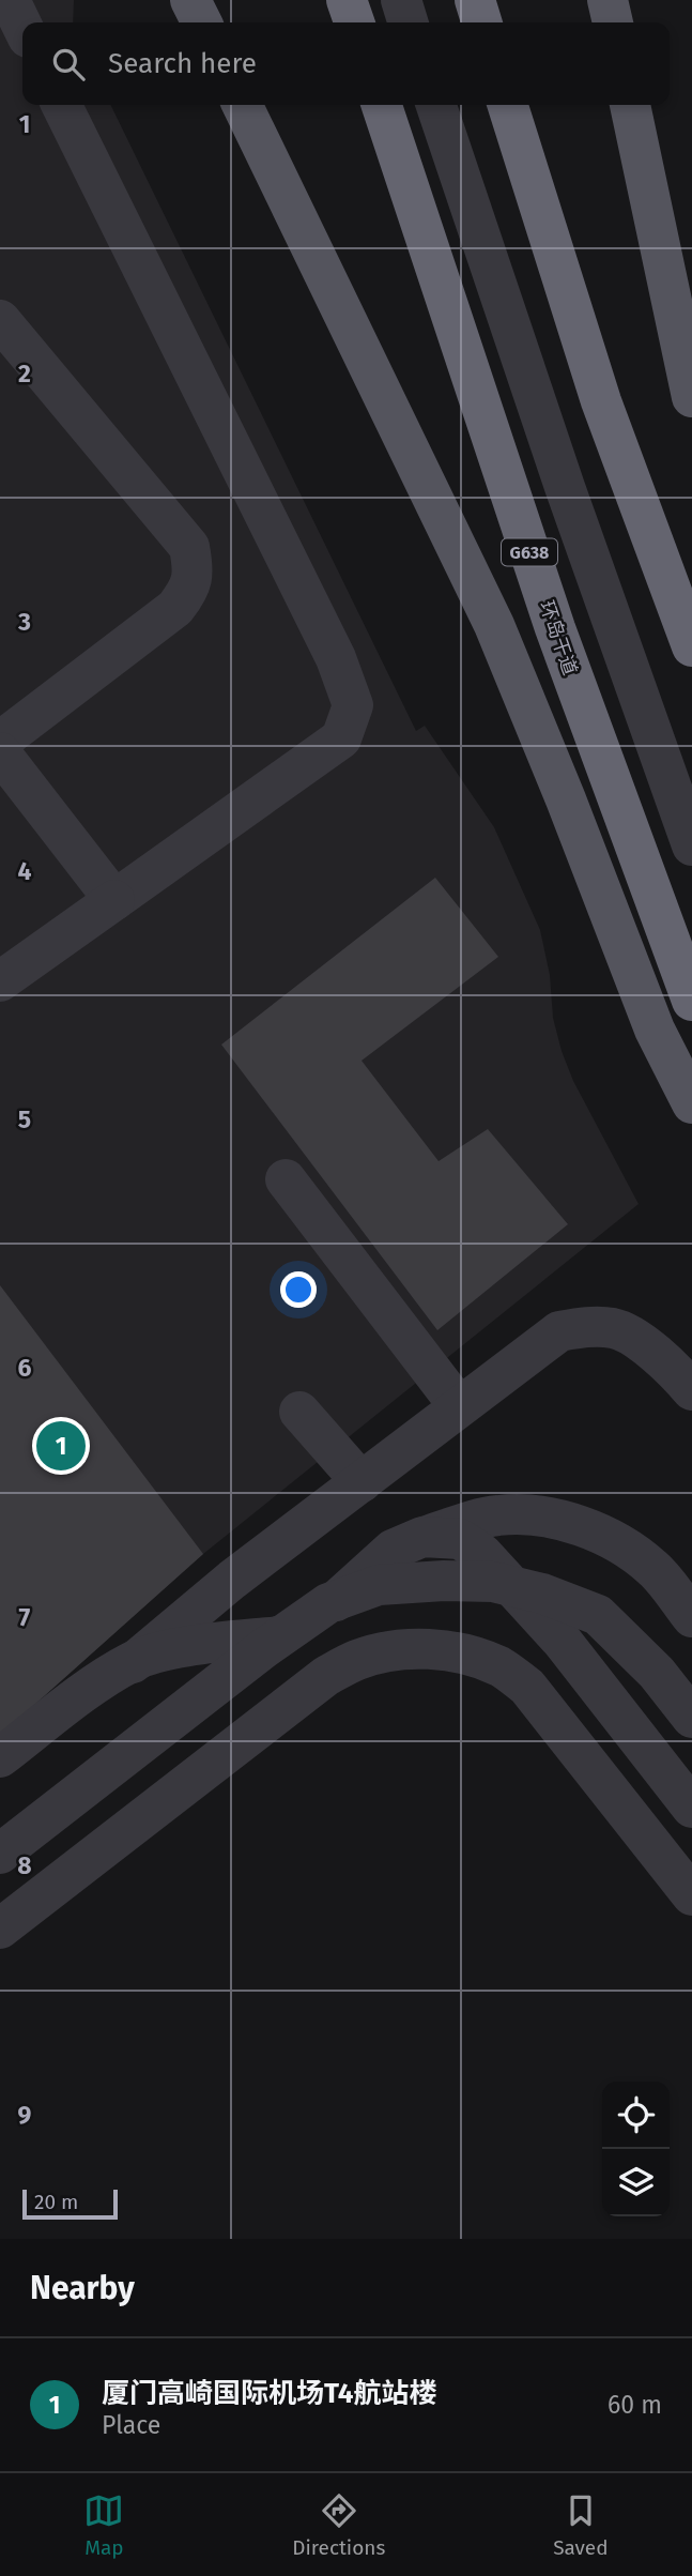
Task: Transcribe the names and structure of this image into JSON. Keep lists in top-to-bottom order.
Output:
{
  "streets": {
    "highway": ["G638", "环岛干道"]
  },
  "scale_bar": "20 m",
  "page": {
    "search": "Search here",
    "pins": "1",
    "scale": "20 m",
    "heading": "Nearby",
    "list": [
      {
        "mark": "1",
        "name": "厦门高崎国际机场T4航站楼",
        "note": "Place",
        "value": "60 m"
      }
    ],
    "nav": ["Map", "Directions", "Saved"]
  },
  "grid": {
    "rows": [
      "1",
      "2",
      "3",
      "4",
      "5",
      "6",
      "7",
      "8",
      "9"
    ]
  }
}
